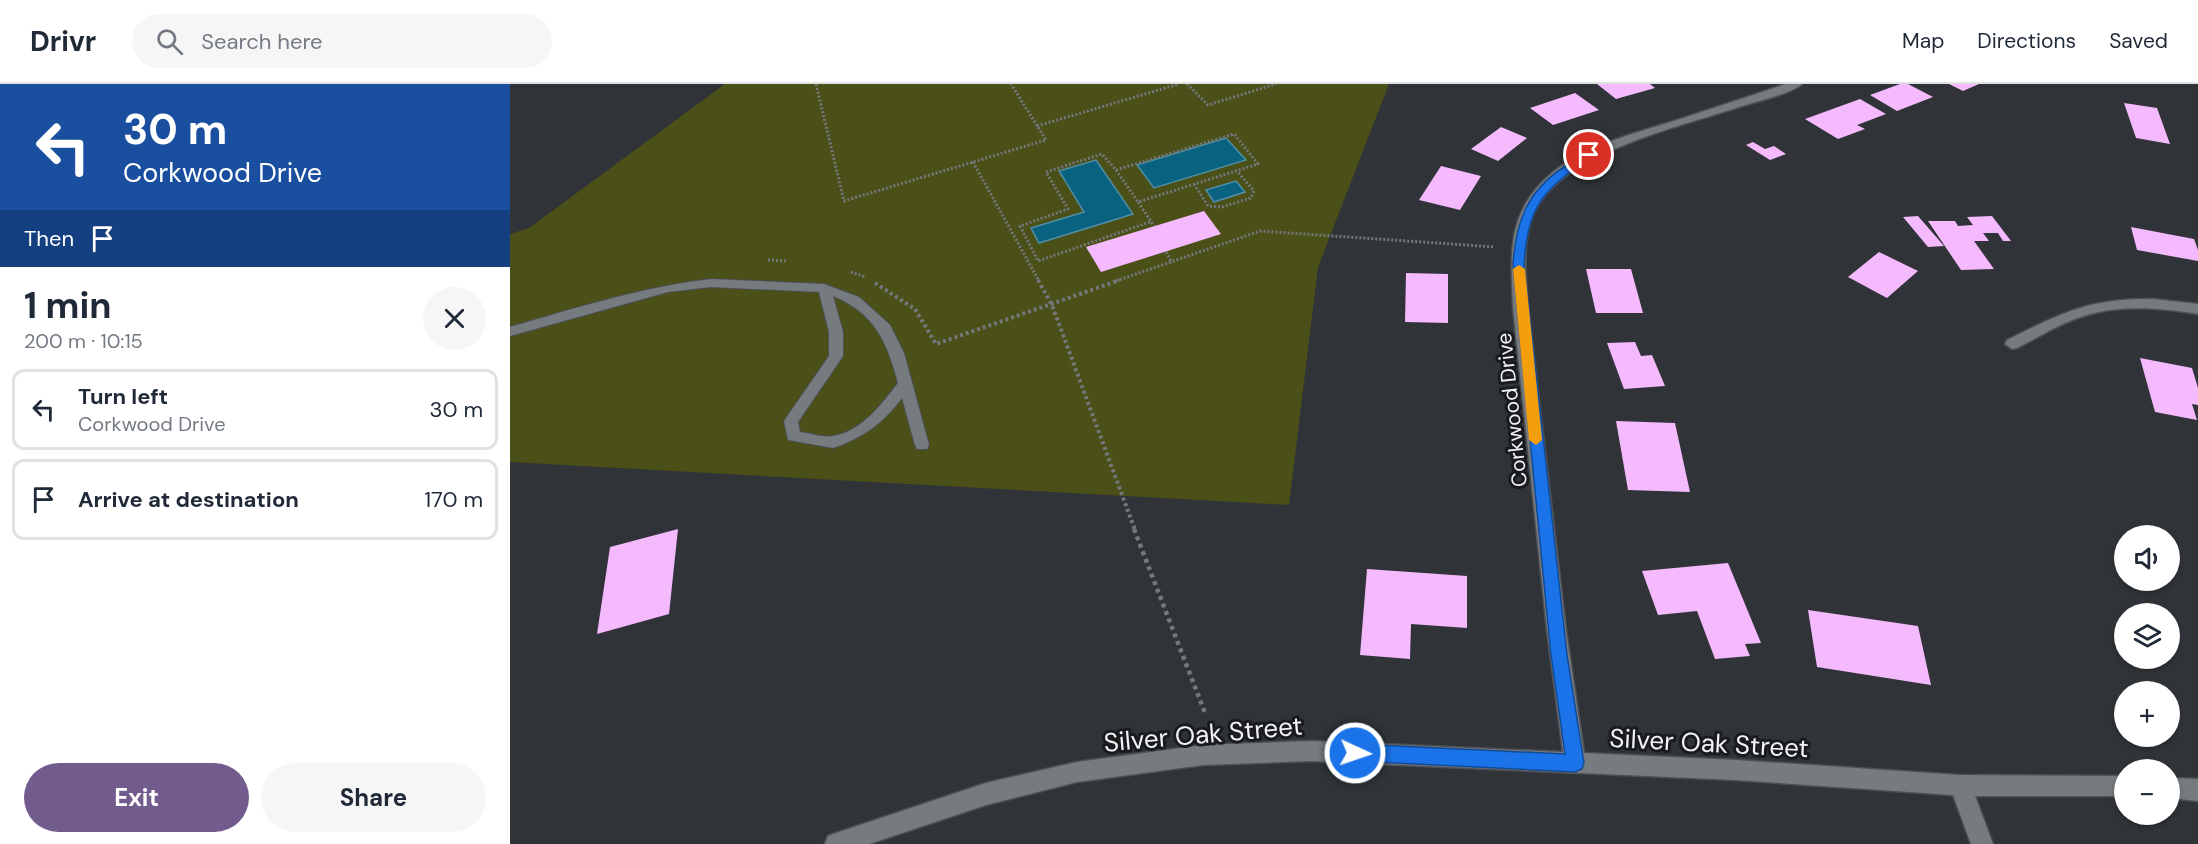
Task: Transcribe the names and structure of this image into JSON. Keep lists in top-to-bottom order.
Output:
{
  "streets": {
    "street": ["Corkwood Drive", "Silver Oak Street"]
  },
  "crossings": [
    ["Corkwood Drive", "Silver Oak Street"]
  ],
  "page": {
    "header": "Drivr",
    "search": "Search here",
    "nav": ["Map", "Directions", "Saved"],
    "turn": ["30 m", "Corkwood Drive"],
    "then": "Then",
    "heading": ["1 min", "200 m · 10:15"],
    "list": [
      {
        "name": "Turn left",
        "note": "Corkwood Drive",
        "value": "30 m"
      },
      {
        "name": "Arrive at destination",
        "value": "170 m"
      }
    ],
    "map_buttons": ["+", "−"],
    "buttons": ["Exit", "Share"]
  }
}
